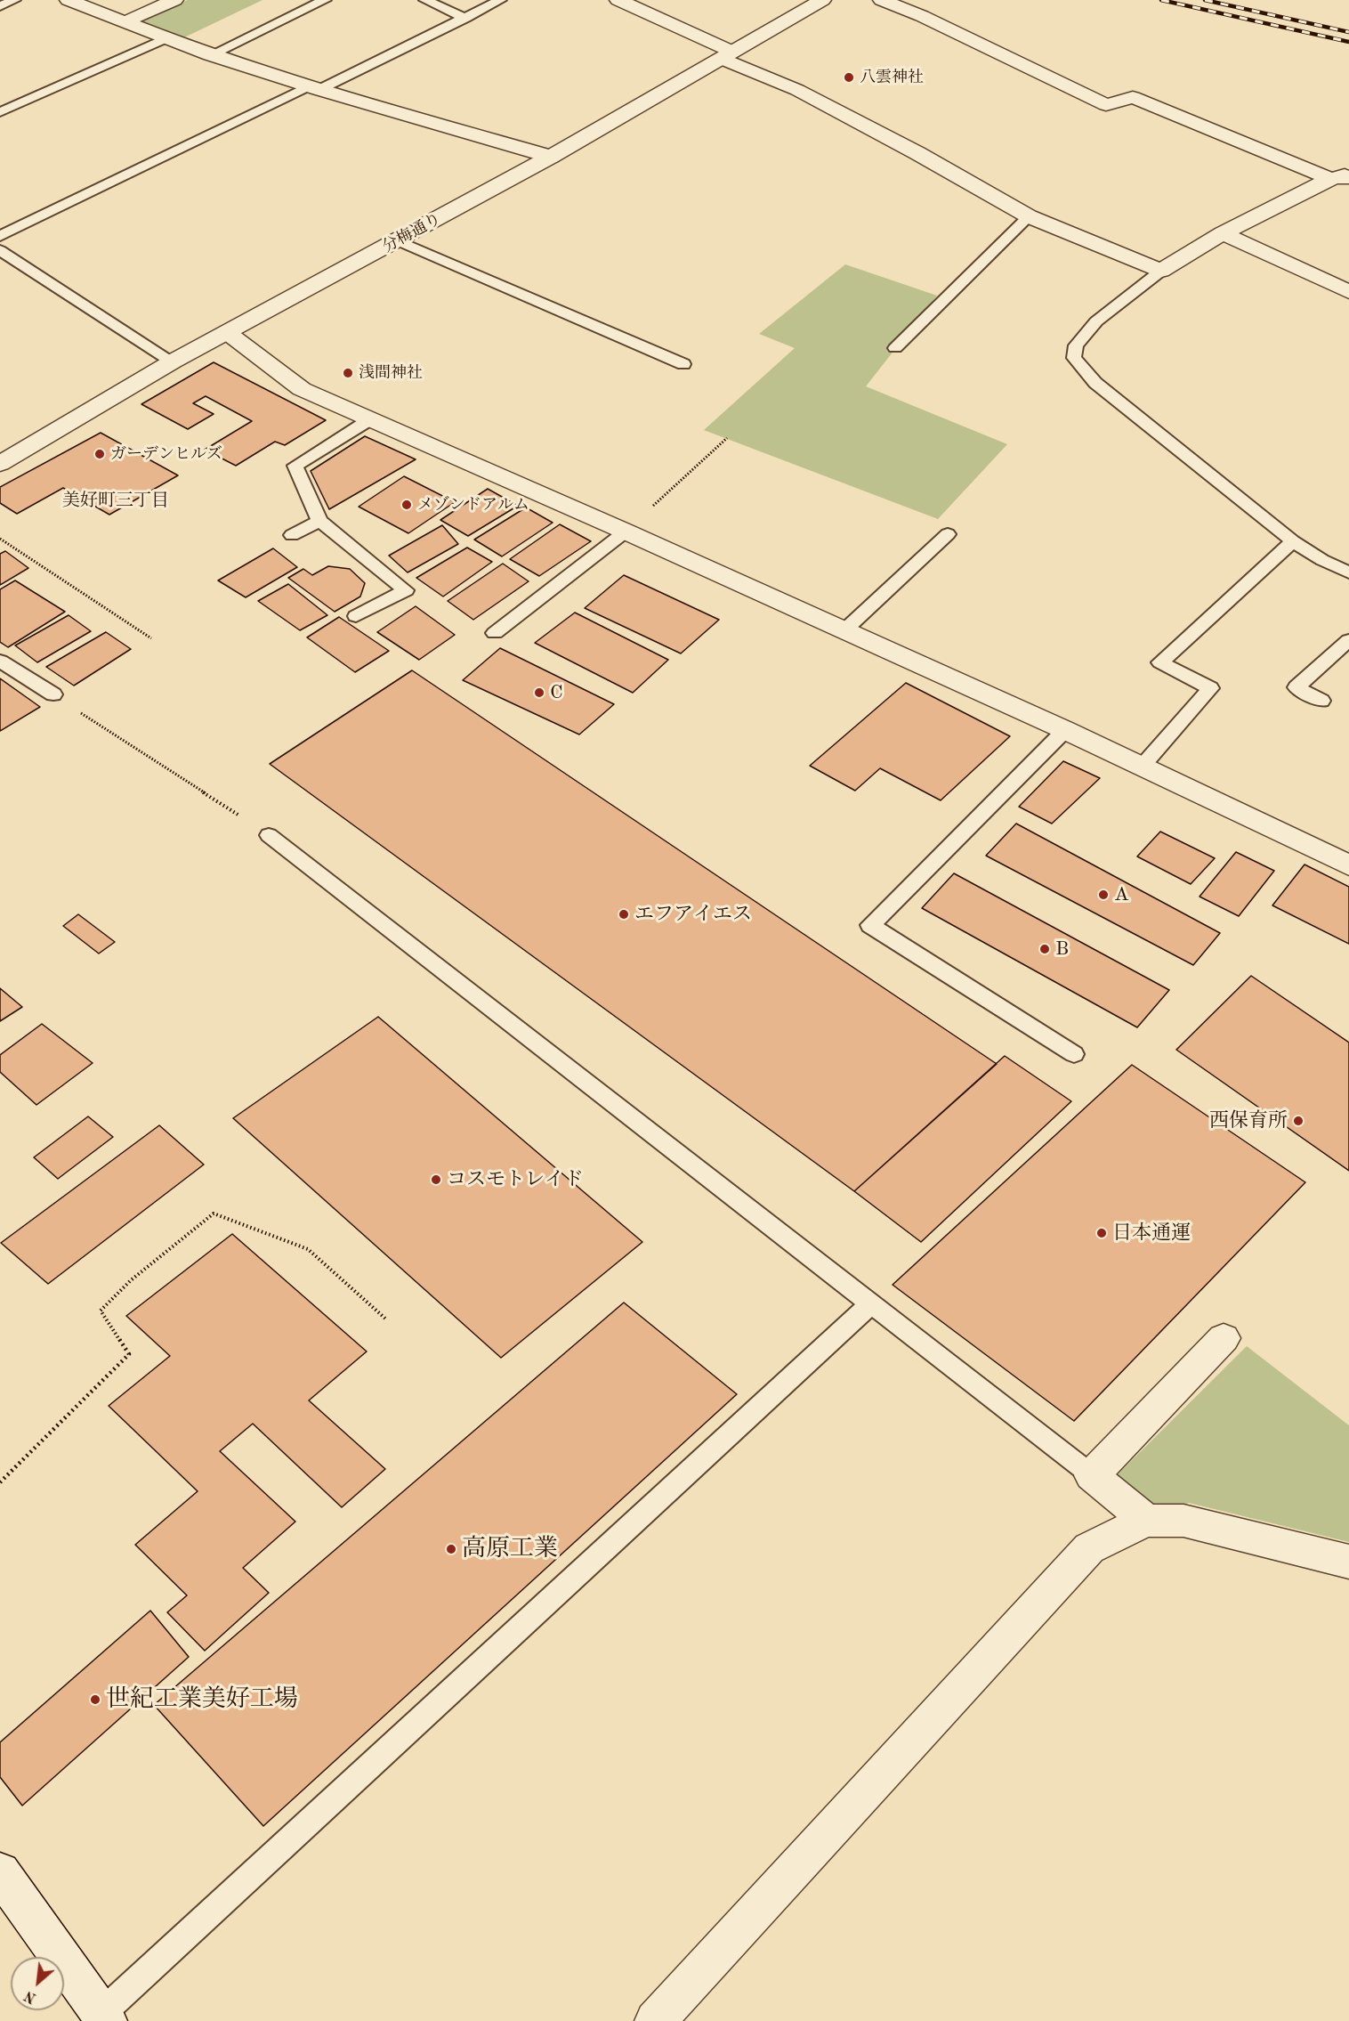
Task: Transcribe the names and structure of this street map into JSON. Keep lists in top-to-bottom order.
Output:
{
  "streets": {
    "street": ["分梅通り"]
  },
  "districts": ["美好町三丁目"],
  "places": [
    "八雲神社",
    "浅間神社",
    "ガーデンヒルズ",
    "メゾンドアルム",
    "C",
    "A",
    "エフアイエス",
    "B",
    "西保育所",
    "コスモトレイド",
    "日本通運",
    "高原工業",
    "世紀工業美好工場"
  ],
  "north": "bottom left"
}
